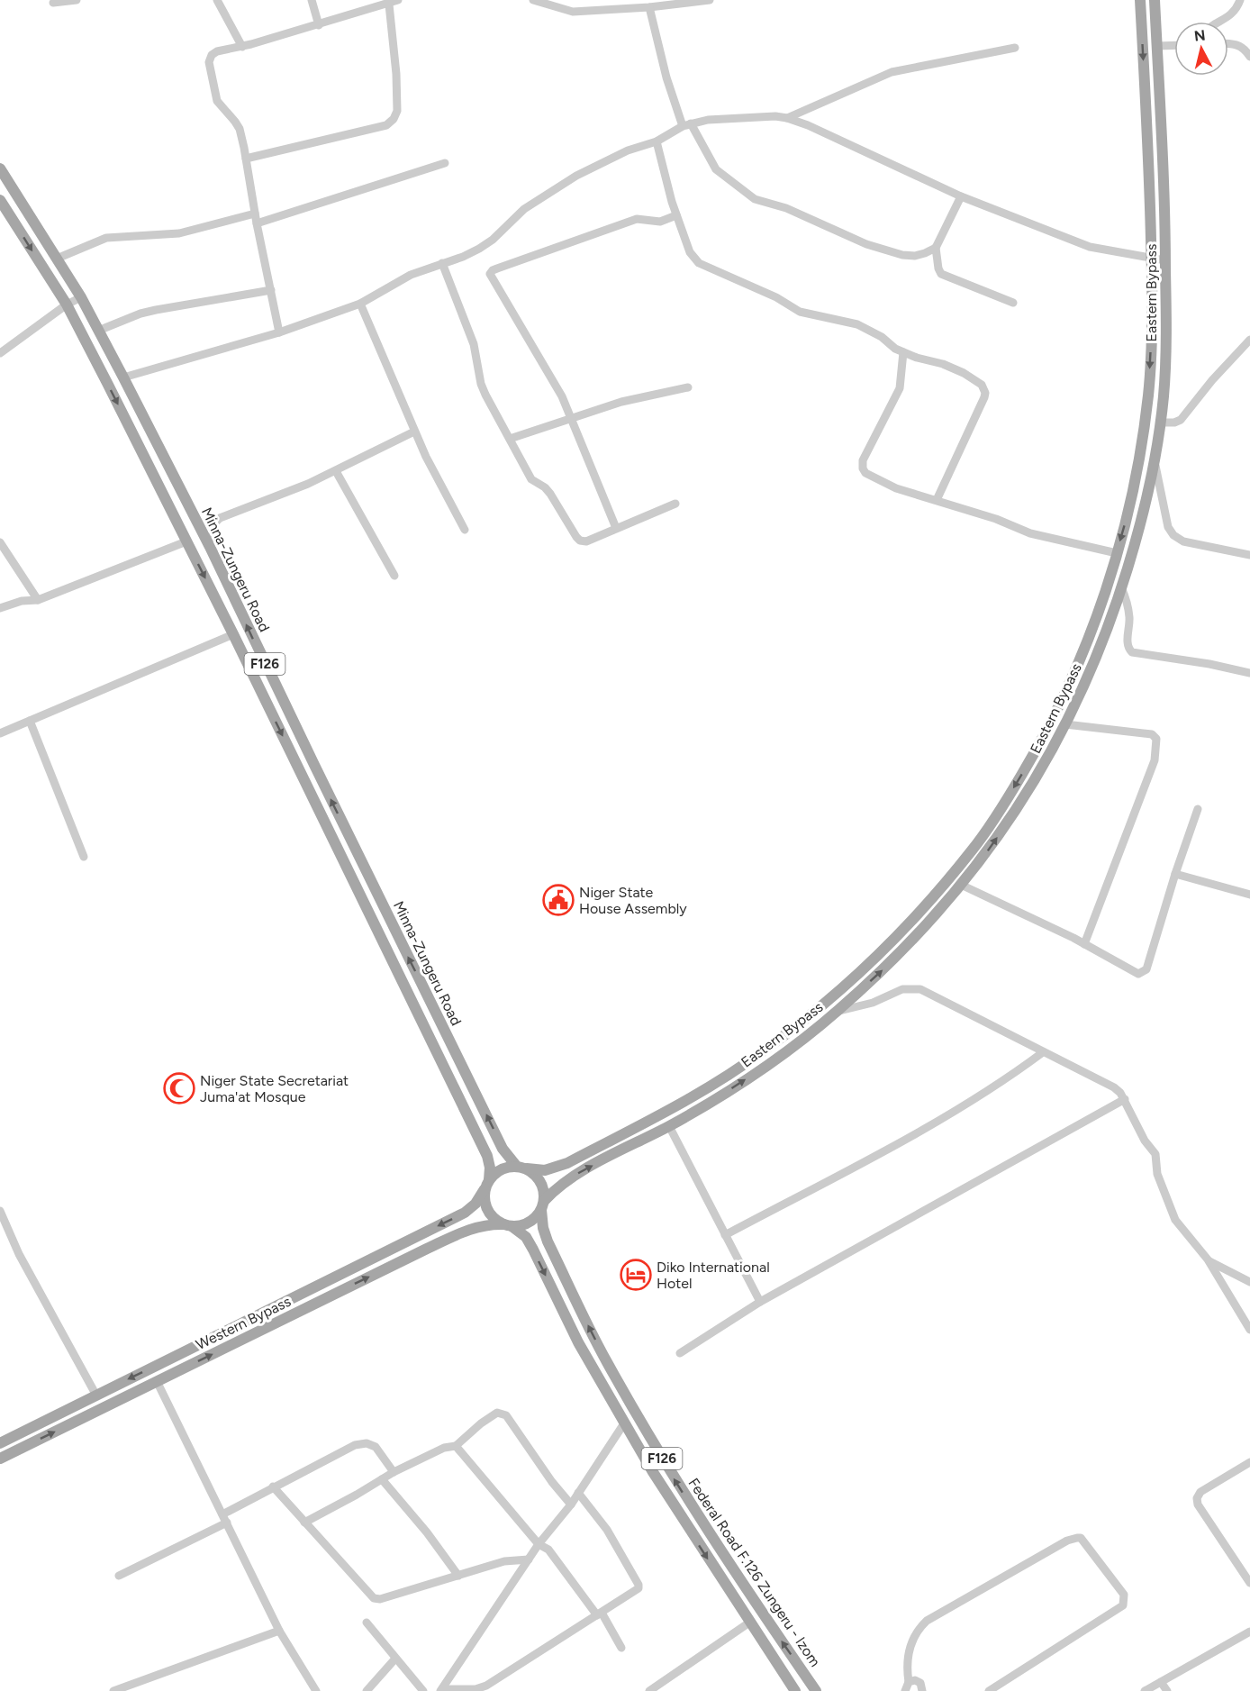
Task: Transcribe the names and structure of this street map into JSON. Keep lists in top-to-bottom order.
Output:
{
  "streets": {
    "main road": [
      "Eastern Bypass",
      "Minna-Zungeru Road",
      "F126",
      "Western Bypass",
      "Federal Road F.126 Zungeru - Izom"
    ]
  },
  "crossings": [
    ["Eastern Bypass", "Minna-Zungeru Road"],
    ["Eastern Bypass", "Western Bypass"],
    ["Eastern Bypass", "Federal Road F.126 Zungeru - Izom"],
    ["Minna-Zungeru Road", "Western Bypass"],
    ["Minna-Zungeru Road", "Federal Road F.126 Zungeru - Izom"],
    ["Western Bypass", "Federal Road F.126 Zungeru - Izom"]
  ],
  "places": {
    "public building": ["Niger State House Assembly"],
    "mosque": ["Niger State Secretariat Juma'at Mosque"],
    "hotel": ["Diko International Hotel"]
  },
  "north": "top"
}
